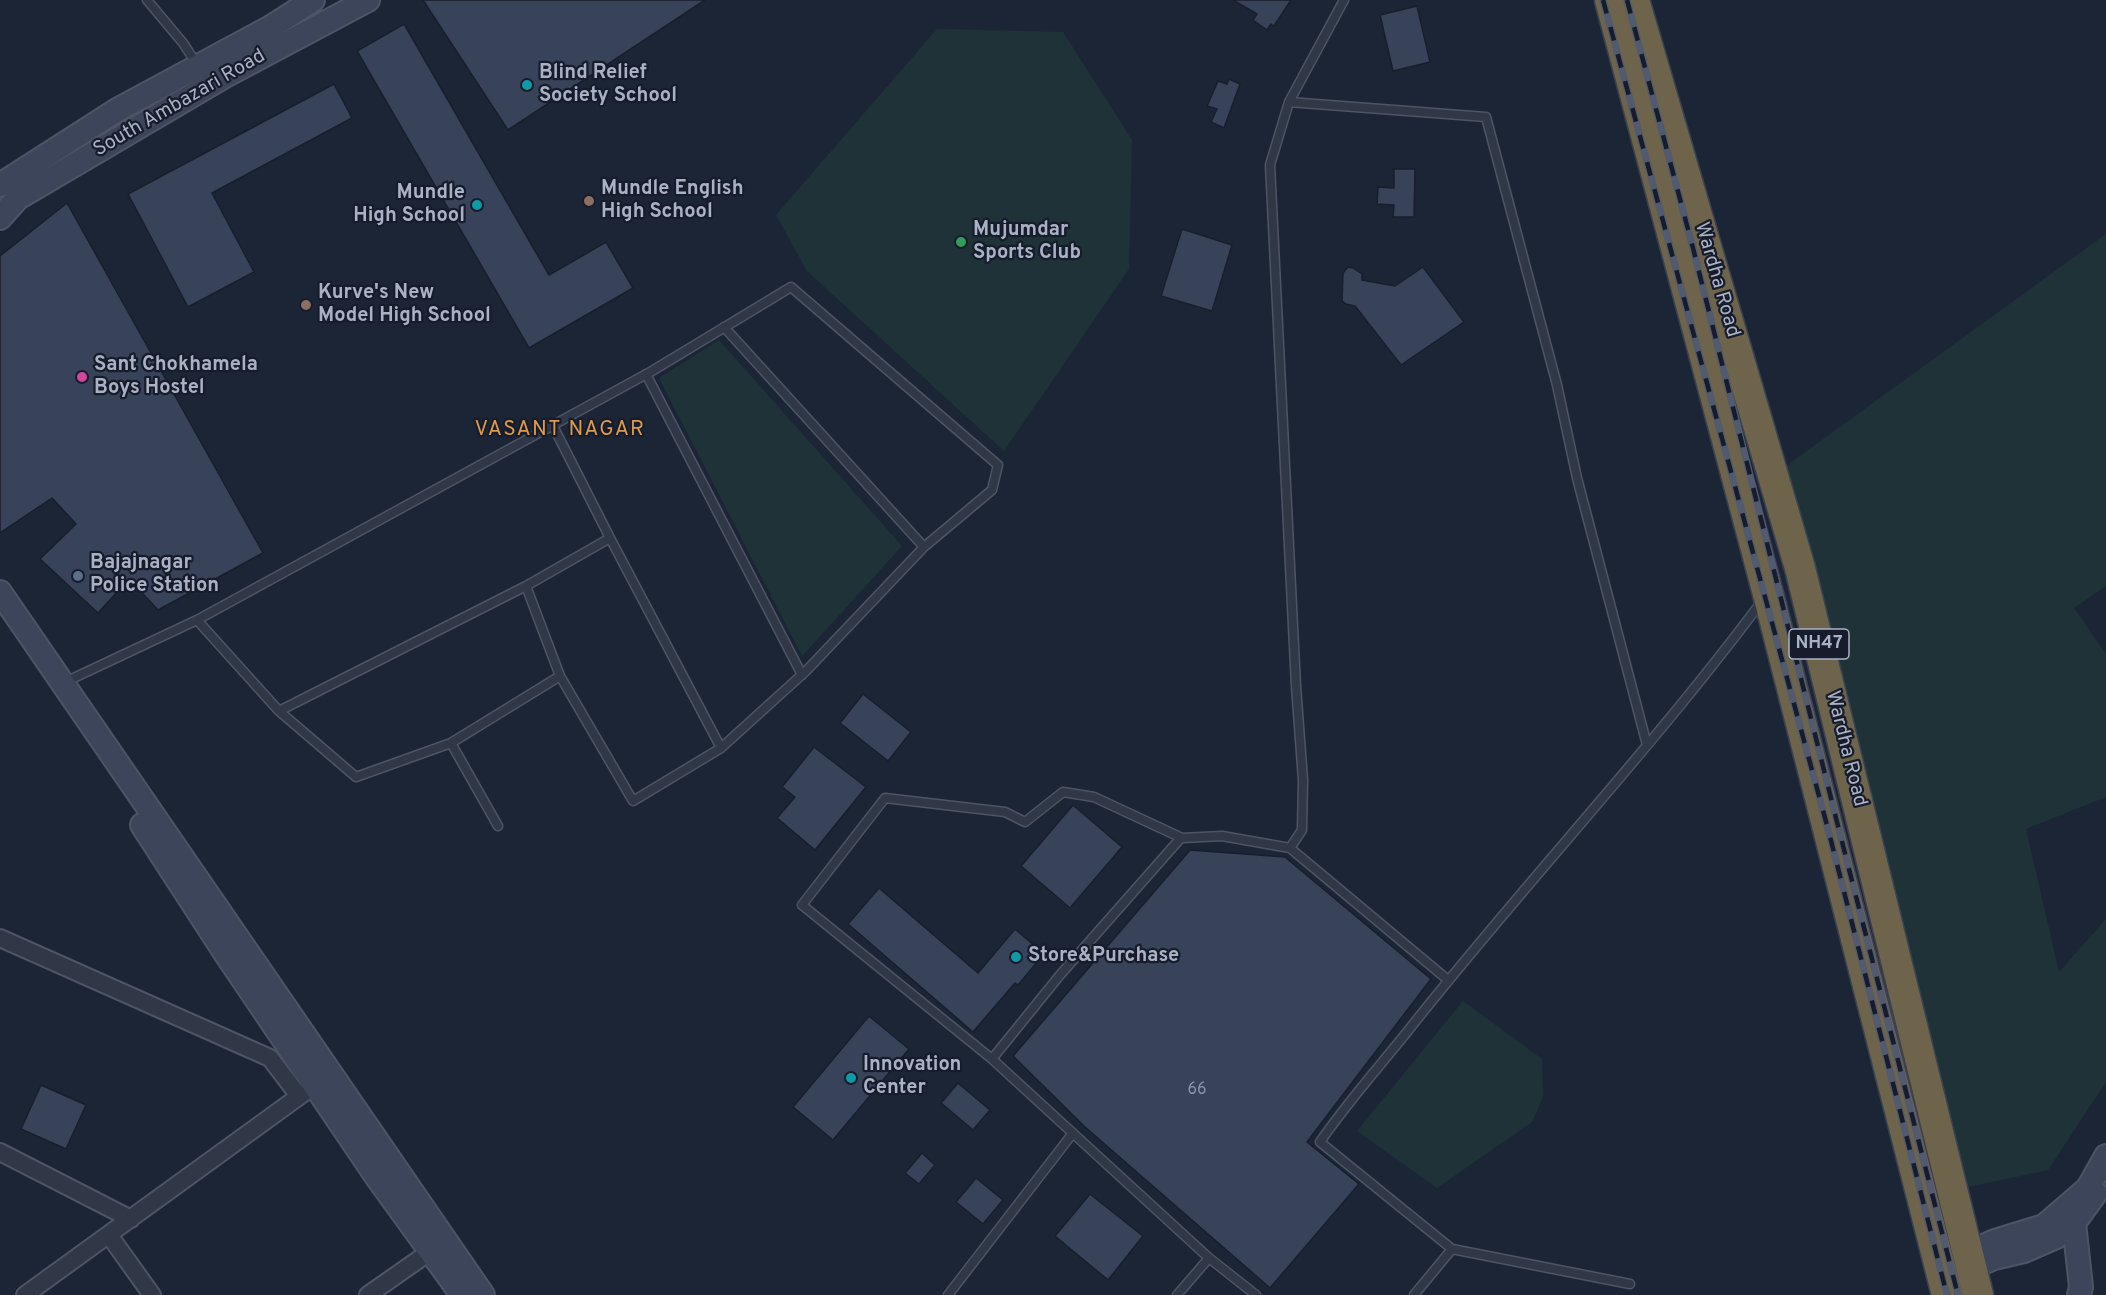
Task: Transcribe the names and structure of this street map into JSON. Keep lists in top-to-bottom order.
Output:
{
  "streets": {
    "highway": ["Wardha Road", "NH47"],
    "main road": ["South Ambazari Road"]
  },
  "districts": ["VASANT NAGAR"],
  "places": [
    "Blind Relief Society School",
    "Mundle English High School",
    "Mundle High School",
    "Mujumdar Sports Club",
    "Kurve's New Model High School",
    "Sant Chokhamela Boys Hostel",
    "Bajajnagar Police Station",
    "Store&Purchase",
    "Innovation Center"
  ],
  "house_numbers": ["66"]
}
